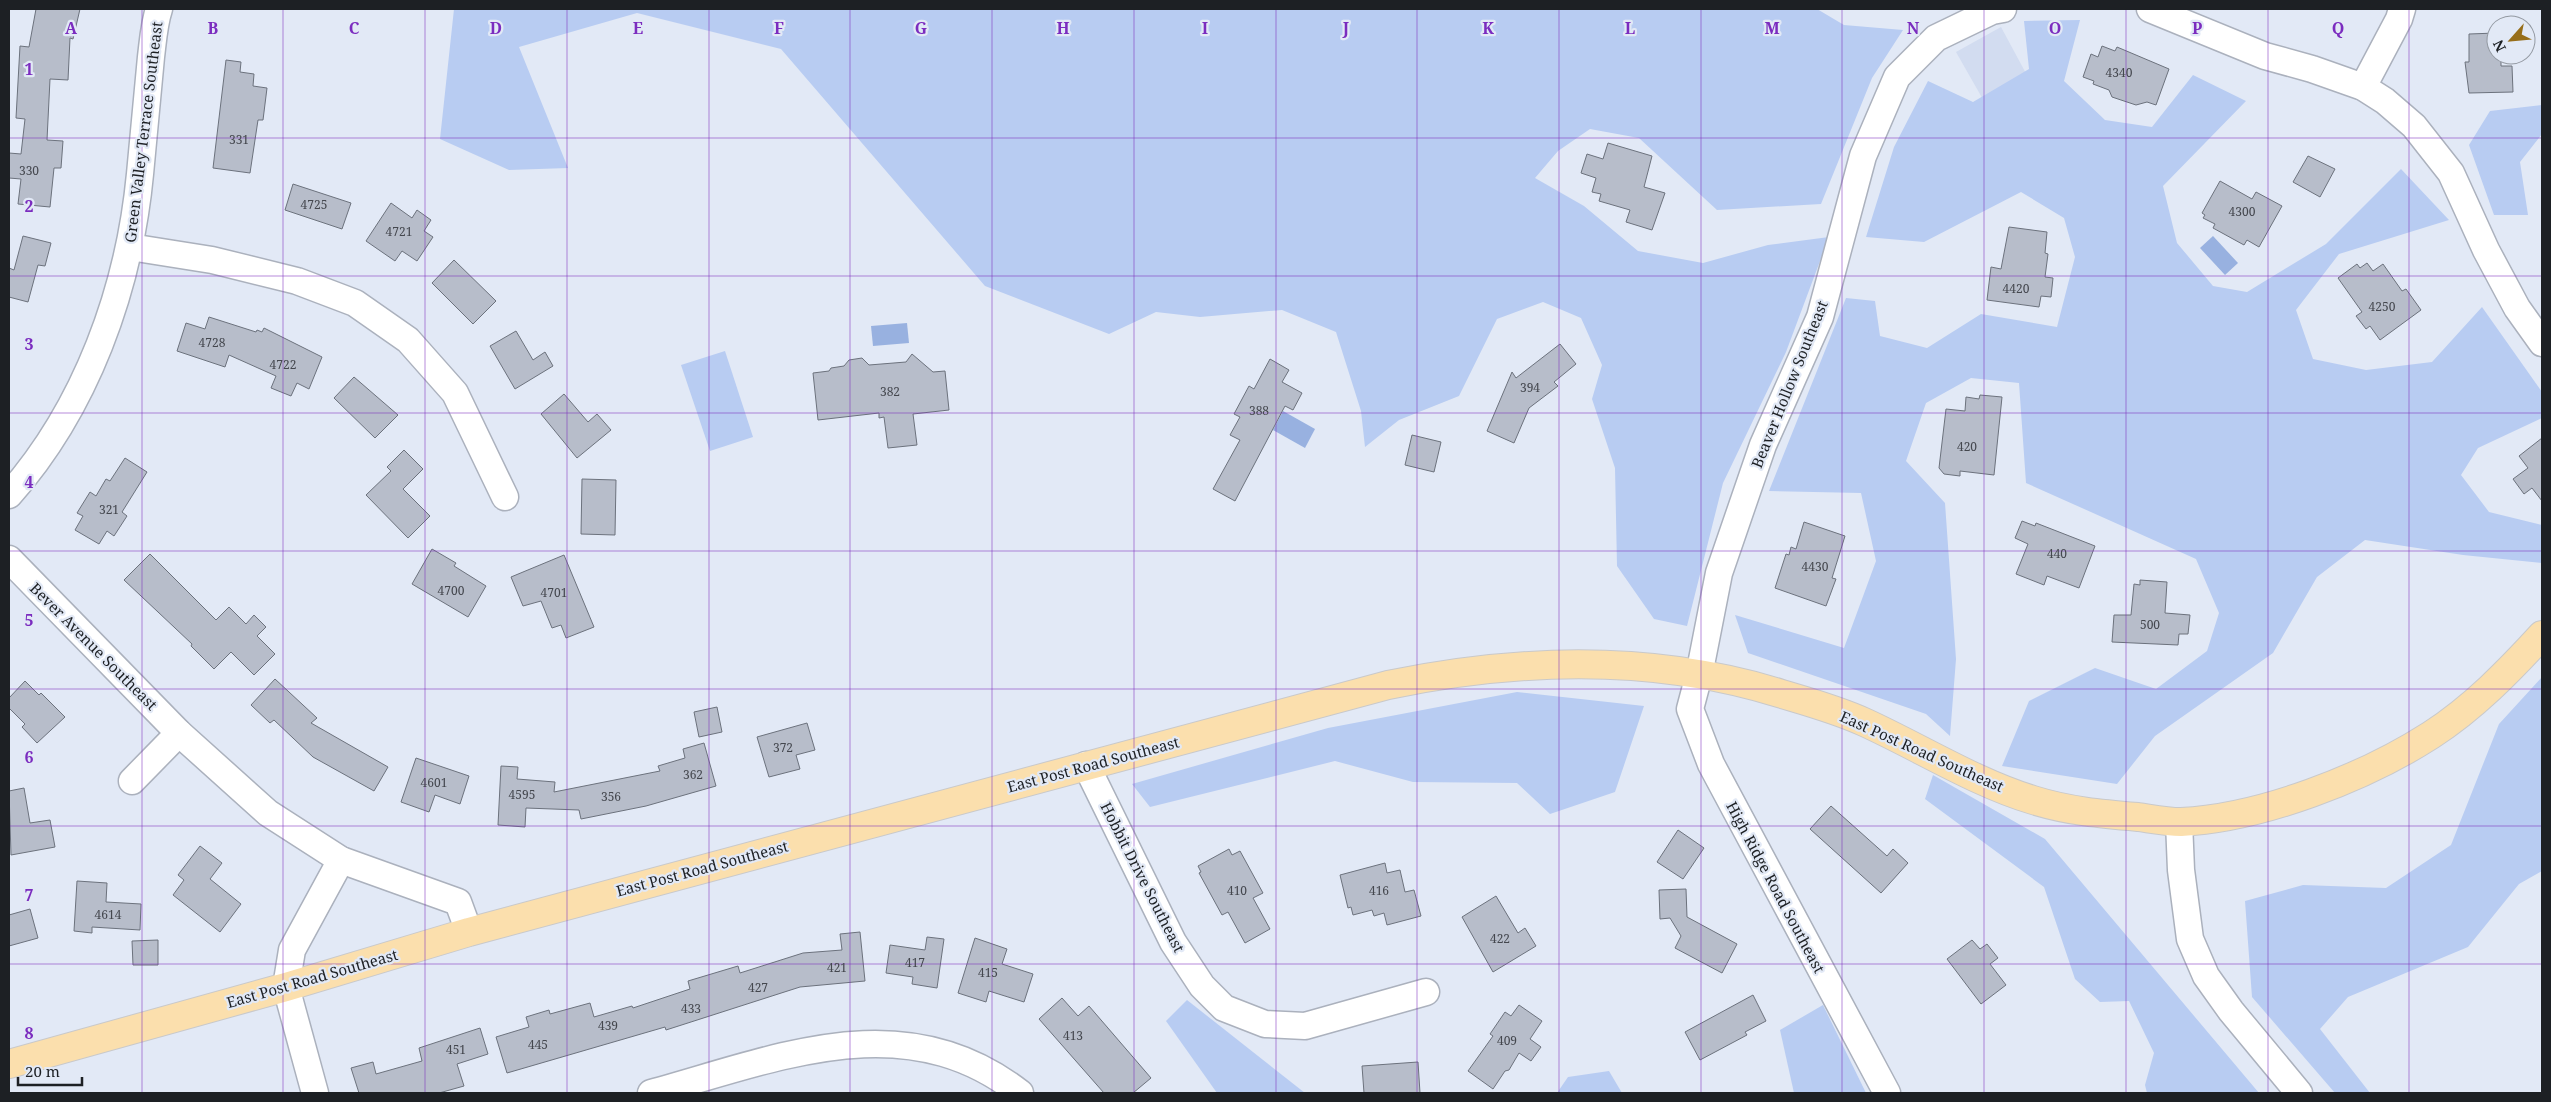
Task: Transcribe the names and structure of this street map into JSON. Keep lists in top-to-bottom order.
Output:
{
  "streets": {
    "main road": ["East Post Road Southeast"],
    "street": [
      "Green Valley Terrace Southeast",
      "Beaver Hollow Southeast",
      "Bever Avenue Southeast",
      "Hobbit Drive Southeast",
      "High Ridge Road Southeast"
    ]
  },
  "crossings": [
    ["Beaver Hollow Southeast", "East Post Road Southeast"],
    ["Beaver Hollow Southeast", "High Ridge Road Southeast"],
    ["Bever Avenue Southeast", "East Post Road Southeast"],
    ["East Post Road Southeast", "Hobbit Drive Southeast"],
    ["East Post Road Southeast", "High Ridge Road Southeast"]
  ],
  "house_numbers": [
    "4340",
    "331",
    "330",
    "4725",
    "4300",
    "4721",
    "4420",
    "4250",
    "4728",
    "4722",
    "394",
    "382",
    "388",
    "420",
    "321",
    "440",
    "4430",
    "4700",
    "4701",
    "500",
    "372",
    "362",
    "4601",
    "4595",
    "356",
    "410",
    "416",
    "4614",
    "422",
    "417",
    "421",
    "415",
    "427",
    "433",
    "439",
    "413",
    "409",
    "445",
    "451"
  ],
  "scale_bar": "20 m",
  "north": "bottom left",
  "grid": {
    "columns": [
      "A",
      "B",
      "C",
      "D",
      "E",
      "F",
      "G",
      "H",
      "I",
      "J",
      "K",
      "L",
      "M",
      "N",
      "O",
      "P",
      "Q"
    ],
    "rows": [
      "1",
      "2",
      "3",
      "4",
      "5",
      "6",
      "7",
      "8"
    ]
  }
}
